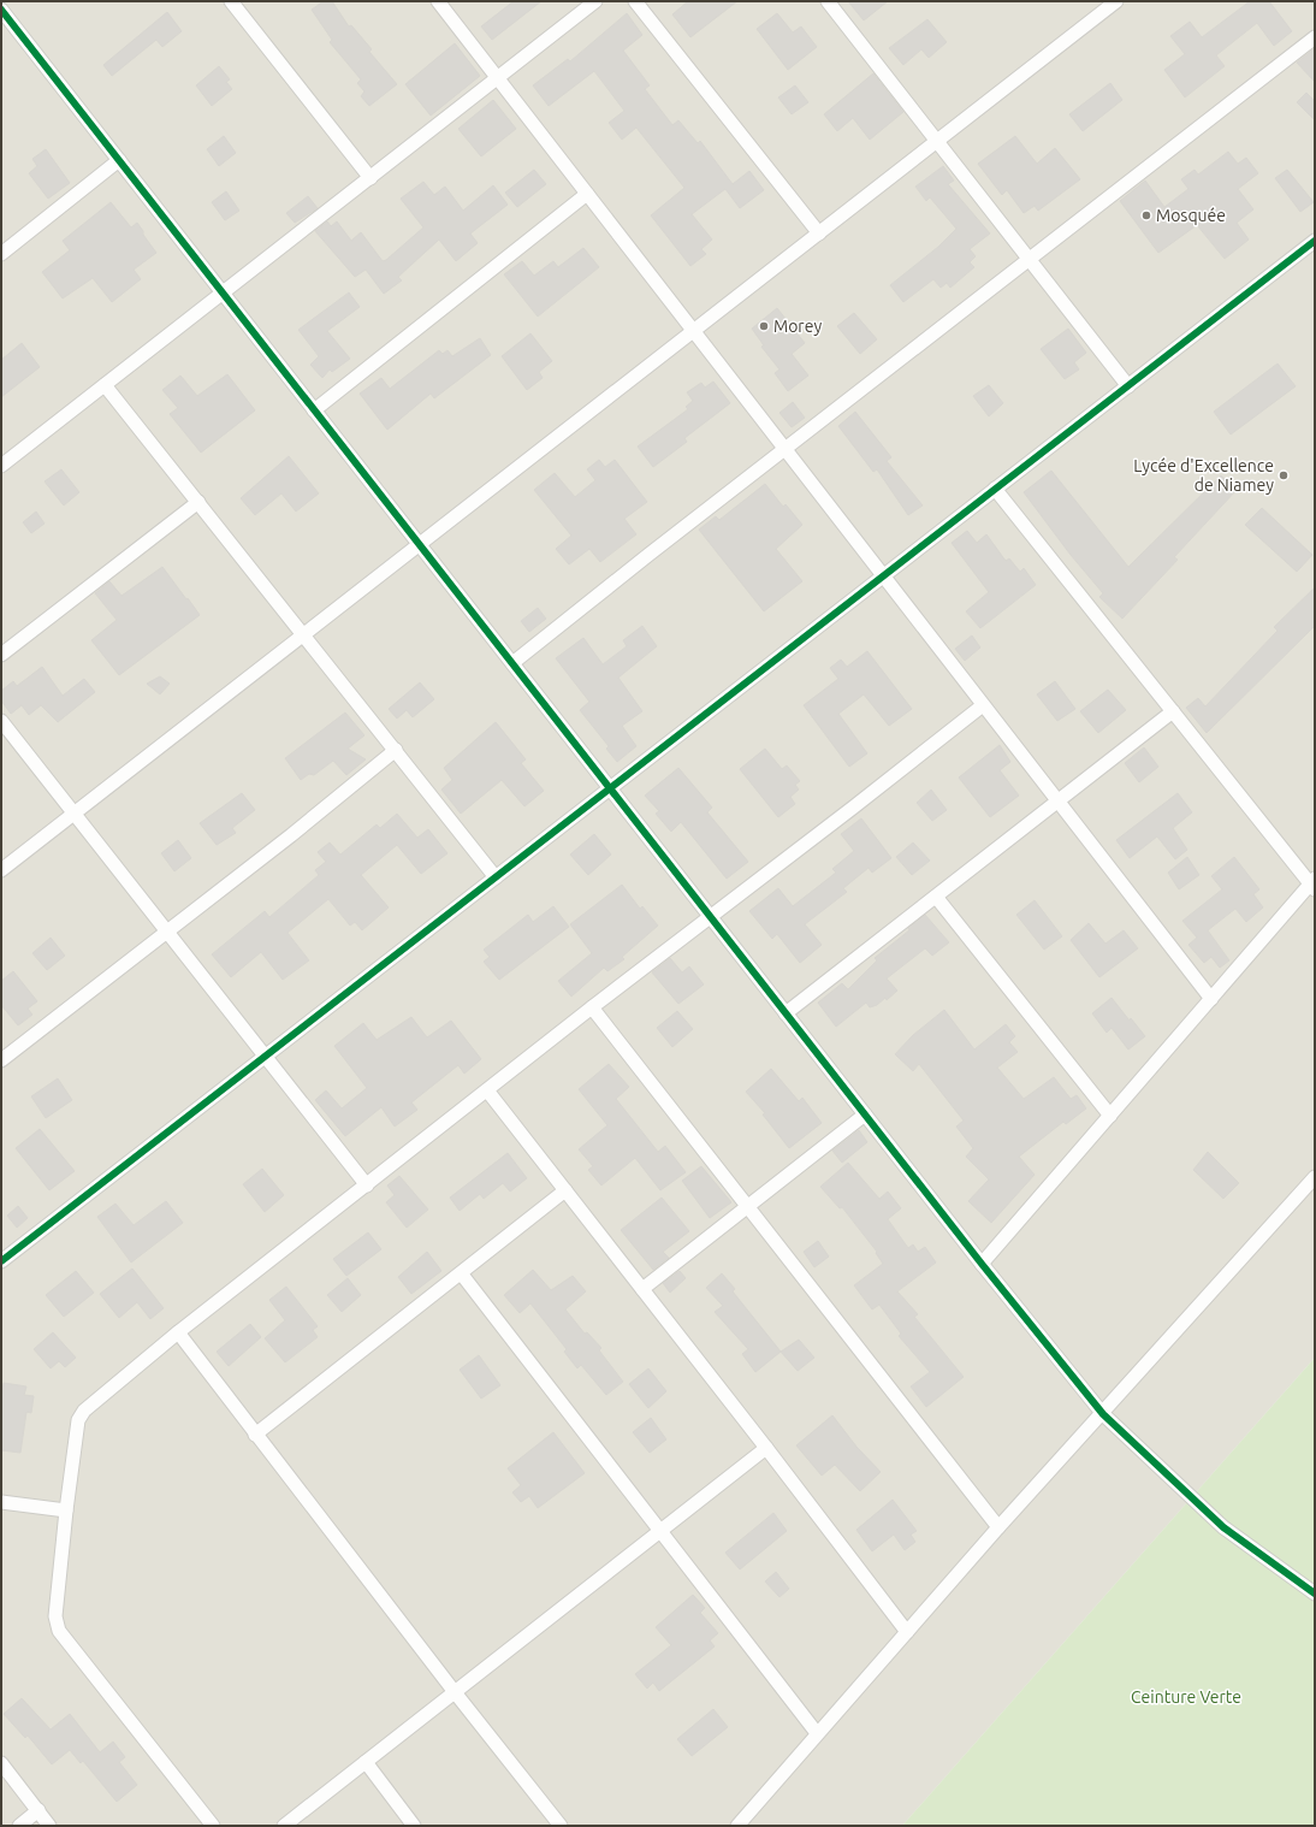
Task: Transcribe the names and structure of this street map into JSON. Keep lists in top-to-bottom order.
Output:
{
  "parks": ["Ceinture Verte"],
  "places": ["Mosquée", "Morey", "Lycée d'Excellence de Niamey"]
}
